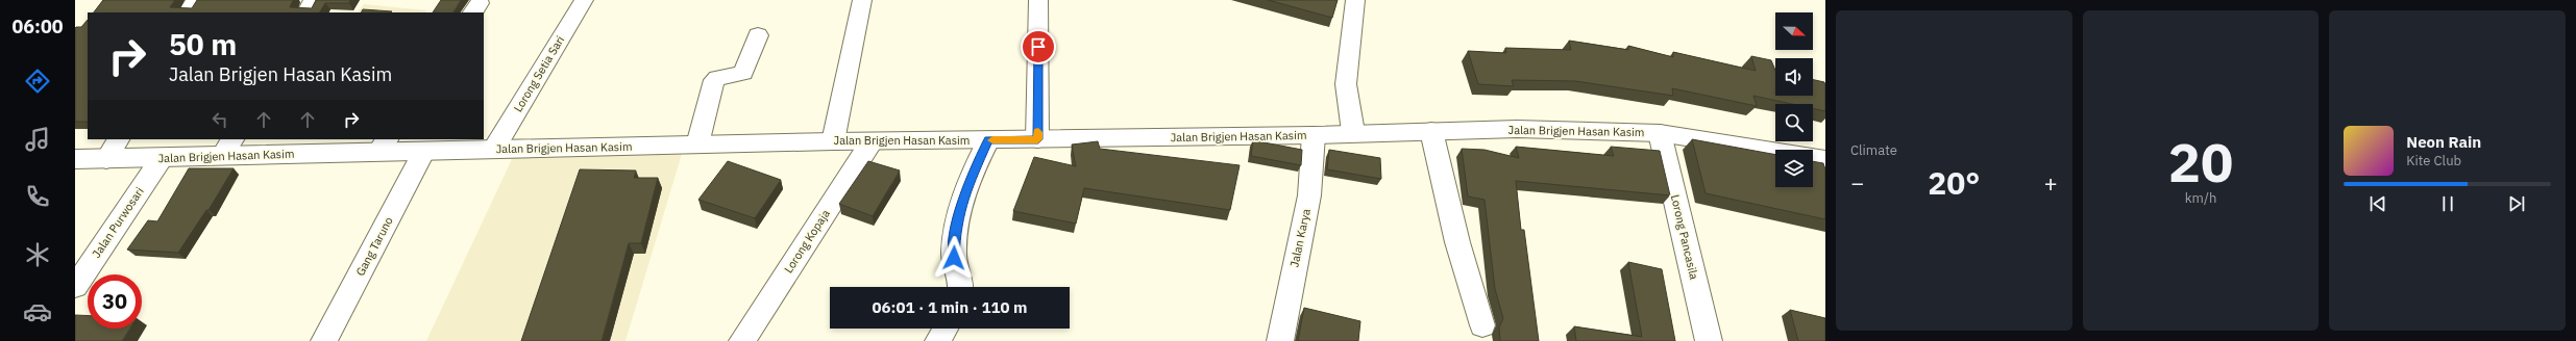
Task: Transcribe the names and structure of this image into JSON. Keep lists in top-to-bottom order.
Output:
{
  "streets": {
    "street": [
      "Lorong Setia Sari",
      "Jalan Brigjen Hasan Kasim",
      "Jalan Purwosari",
      "Lorong Pancasila",
      "Jalan Karya",
      "Lorong Kopaja",
      "Gang Taruno"
    ]
  },
  "crossings": [
    ["Lorong Setia Sari", "Jalan Brigjen Hasan Kasim"],
    ["Jalan Brigjen Hasan Kasim", "Jalan Purwosari"],
    ["Jalan Brigjen Hasan Kasim", "Lorong Pancasila"],
    ["Jalan Brigjen Hasan Kasim", "Jalan Karya"],
    ["Jalan Brigjen Hasan Kasim", "Lorong Kopaja"],
    ["Jalan Brigjen Hasan Kasim", "Gang Taruno"]
  ],
  "north": "right",
  "page": {
    "tabs": "06:00",
    "tile": [
      "Climate",
      ["20", "km/h"]
    ],
    "turn": ["50 m", "Jalan Brigjen Hasan Kasim"],
    "song": ["Neon Rain", "Kite Club"],
    "heat": ["−", "20°", "+"],
    "limit": "30",
    "trip": "06:01 · 1 min · 110 m"
  }
}
